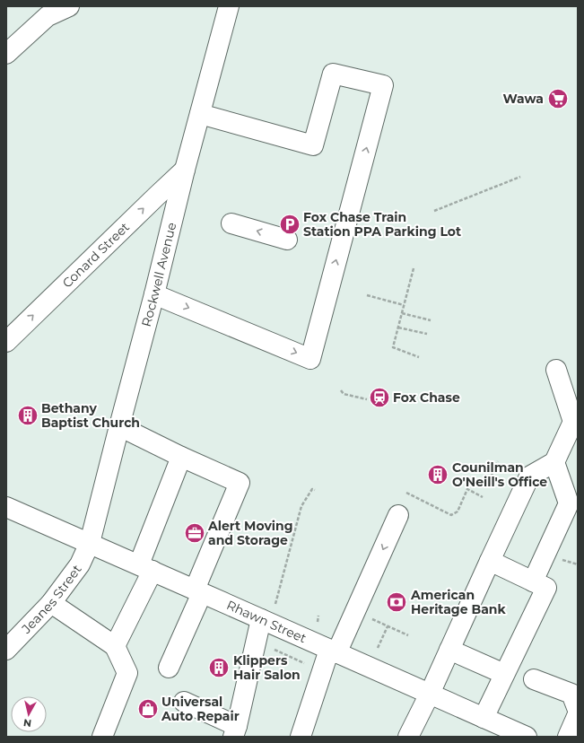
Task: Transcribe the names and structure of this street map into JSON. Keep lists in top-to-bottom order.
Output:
{
  "streets": {
    "street": [
      "Conard Street",
      "Rockwell Avenue",
      "Jeanes Street",
      "Rhawn Street"
    ]
  },
  "crossings": [
    ["Conard Street", "Rockwell Avenue"],
    ["Rockwell Avenue", "Jeanes Street"],
    ["Rockwell Avenue", "Rhawn Street"],
    ["Jeanes Street", "Rhawn Street"]
  ],
  "one_way": ["Conard Street"],
  "places": {
    "supermarket": ["Wawa"],
    "parking": ["Fox Chase Train Station PPA Parking Lot"],
    "station": ["Fox Chase"],
    "building": ["Bethany Baptist Church", "Counilman O'Neill's Office", "Klippers Hair Salon"],
    "office": ["Alert Moving and Storage"],
    "bank": ["American Heritage Bank"],
    "shop": ["Universal Auto Repair"]
  },
  "north": "bottom"
}
